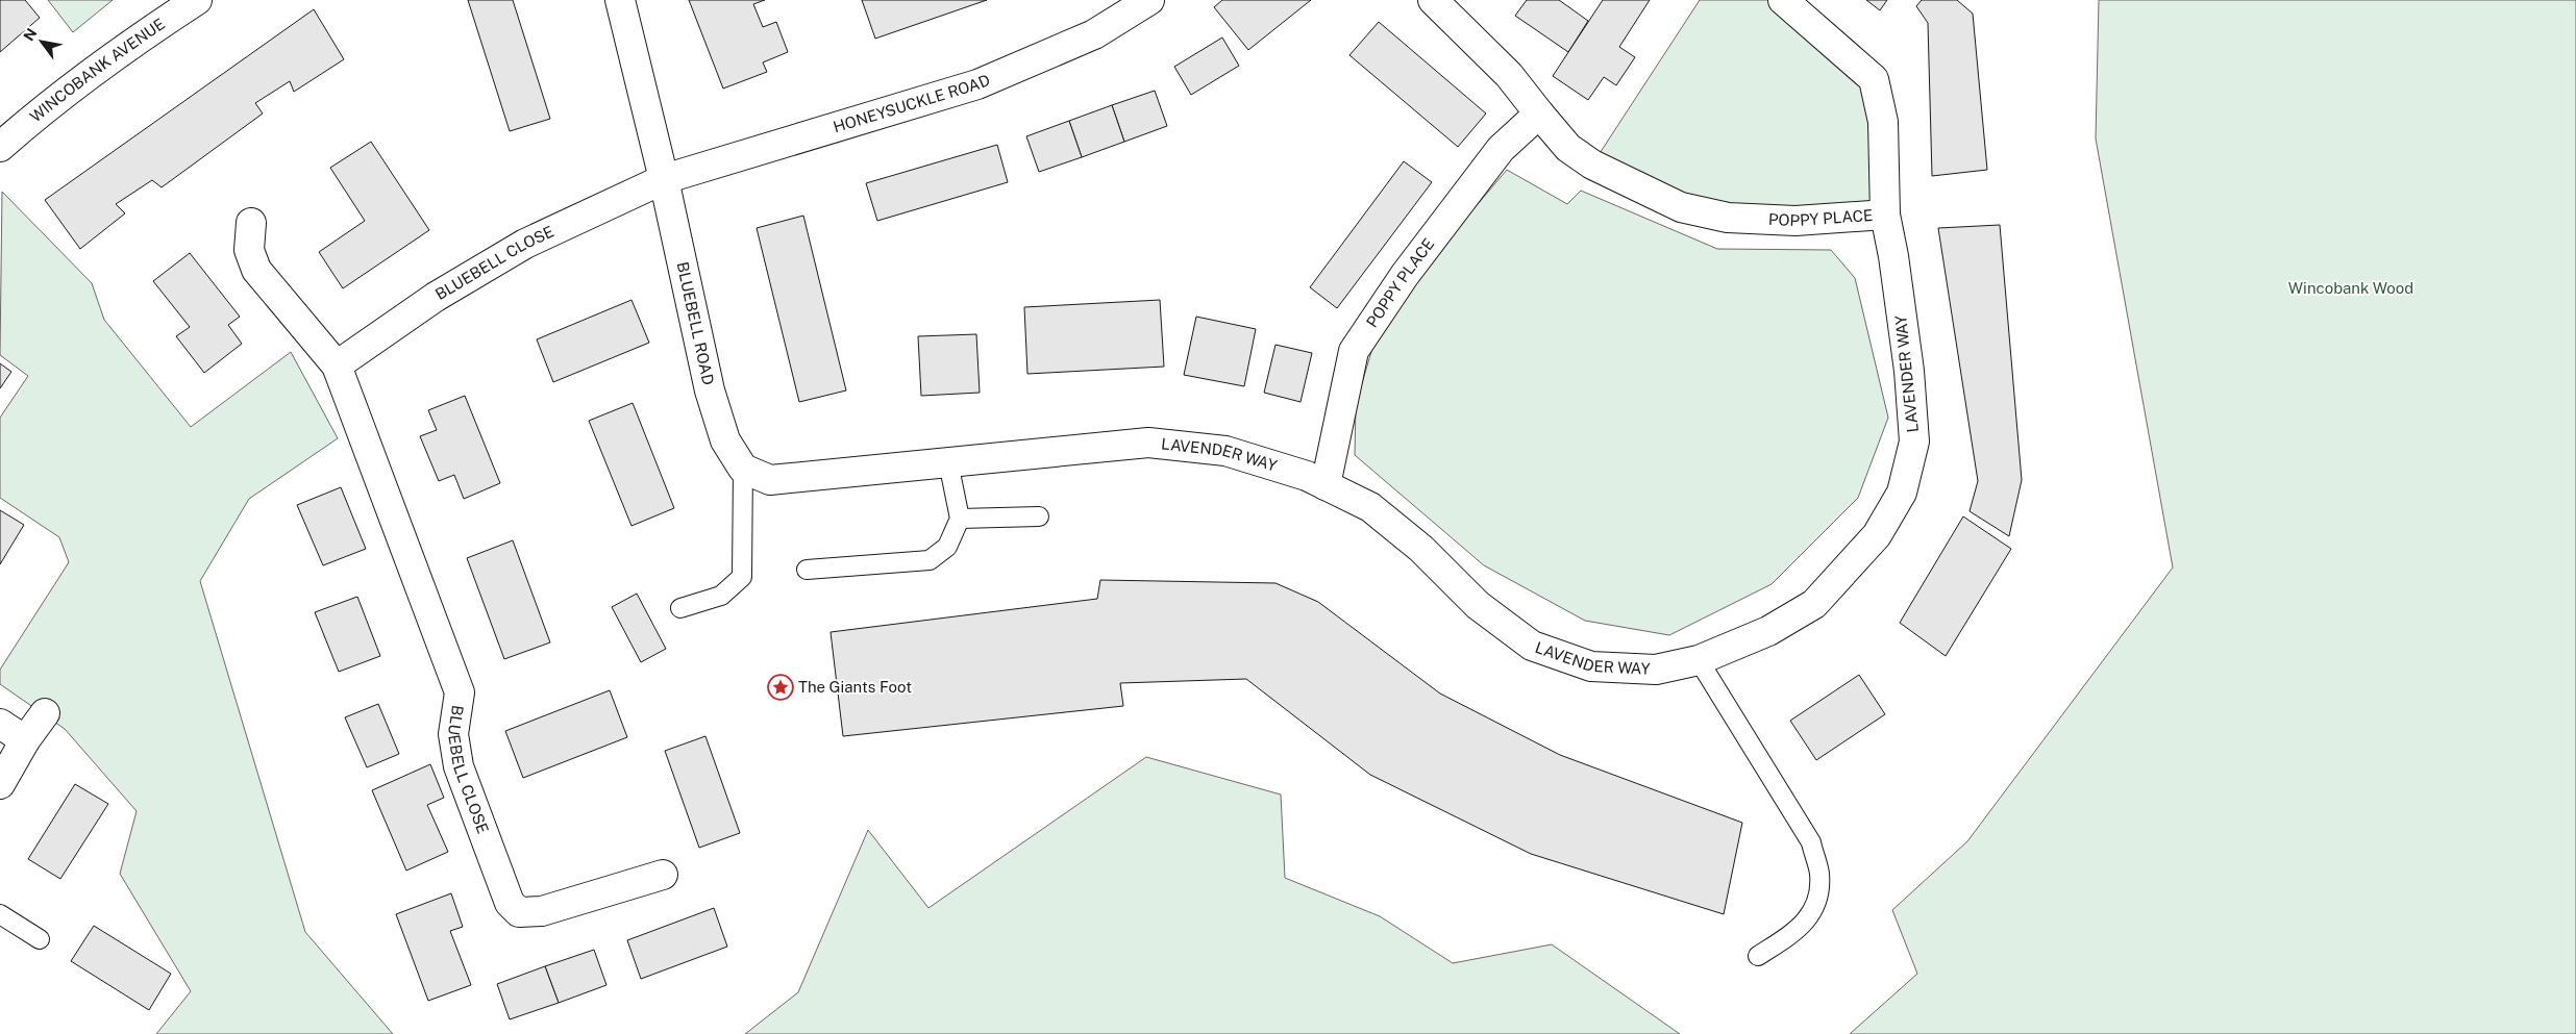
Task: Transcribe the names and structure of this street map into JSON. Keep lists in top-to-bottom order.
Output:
{
  "streets": {
    "street": [
      "WINCOBANK AVENUE",
      "HONEYSUCKLE ROAD",
      "POPPY PLACE",
      "BLUEBELL CLOSE",
      "BLUEBELL ROAD",
      "LAVENDER WAY"
    ]
  },
  "crossings": [
    ["HONEYSUCKLE ROAD", "BLUEBELL CLOSE"],
    ["HONEYSUCKLE ROAD", "BLUEBELL ROAD"],
    ["POPPY PLACE", "LAVENDER WAY"],
    ["BLUEBELL CLOSE", "BLUEBELL ROAD"],
    ["BLUEBELL ROAD", "LAVENDER WAY"]
  ],
  "parks": ["Wincobank Wood"],
  "places": {
    "place": ["The Giants Foot"]
  },
  "north": "top left"
}
